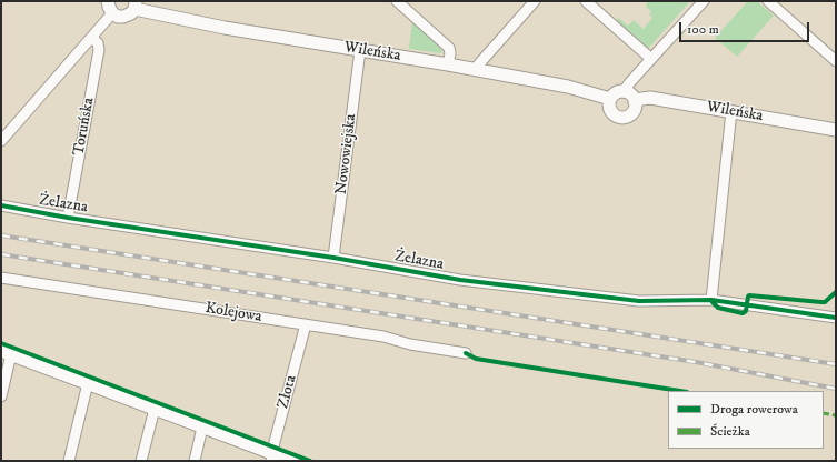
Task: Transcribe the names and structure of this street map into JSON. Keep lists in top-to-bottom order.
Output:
{
  "streets": {
    "street": [
      "Wileńska",
      "Toruńska",
      "Nowowiejska",
      "Żelazna",
      "Kolejowa",
      "Złota"
    ]
  },
  "crossings": [
    ["Wileńska", "Nowowiejska"],
    ["Toruńska", "Żelazna"],
    ["Nowowiejska", "Żelazna"],
    ["Kolejowa", "Złota"]
  ],
  "legend": ["Droga rowerowa", "Ścieżka"],
  "scale_bar": "100 m"
}
